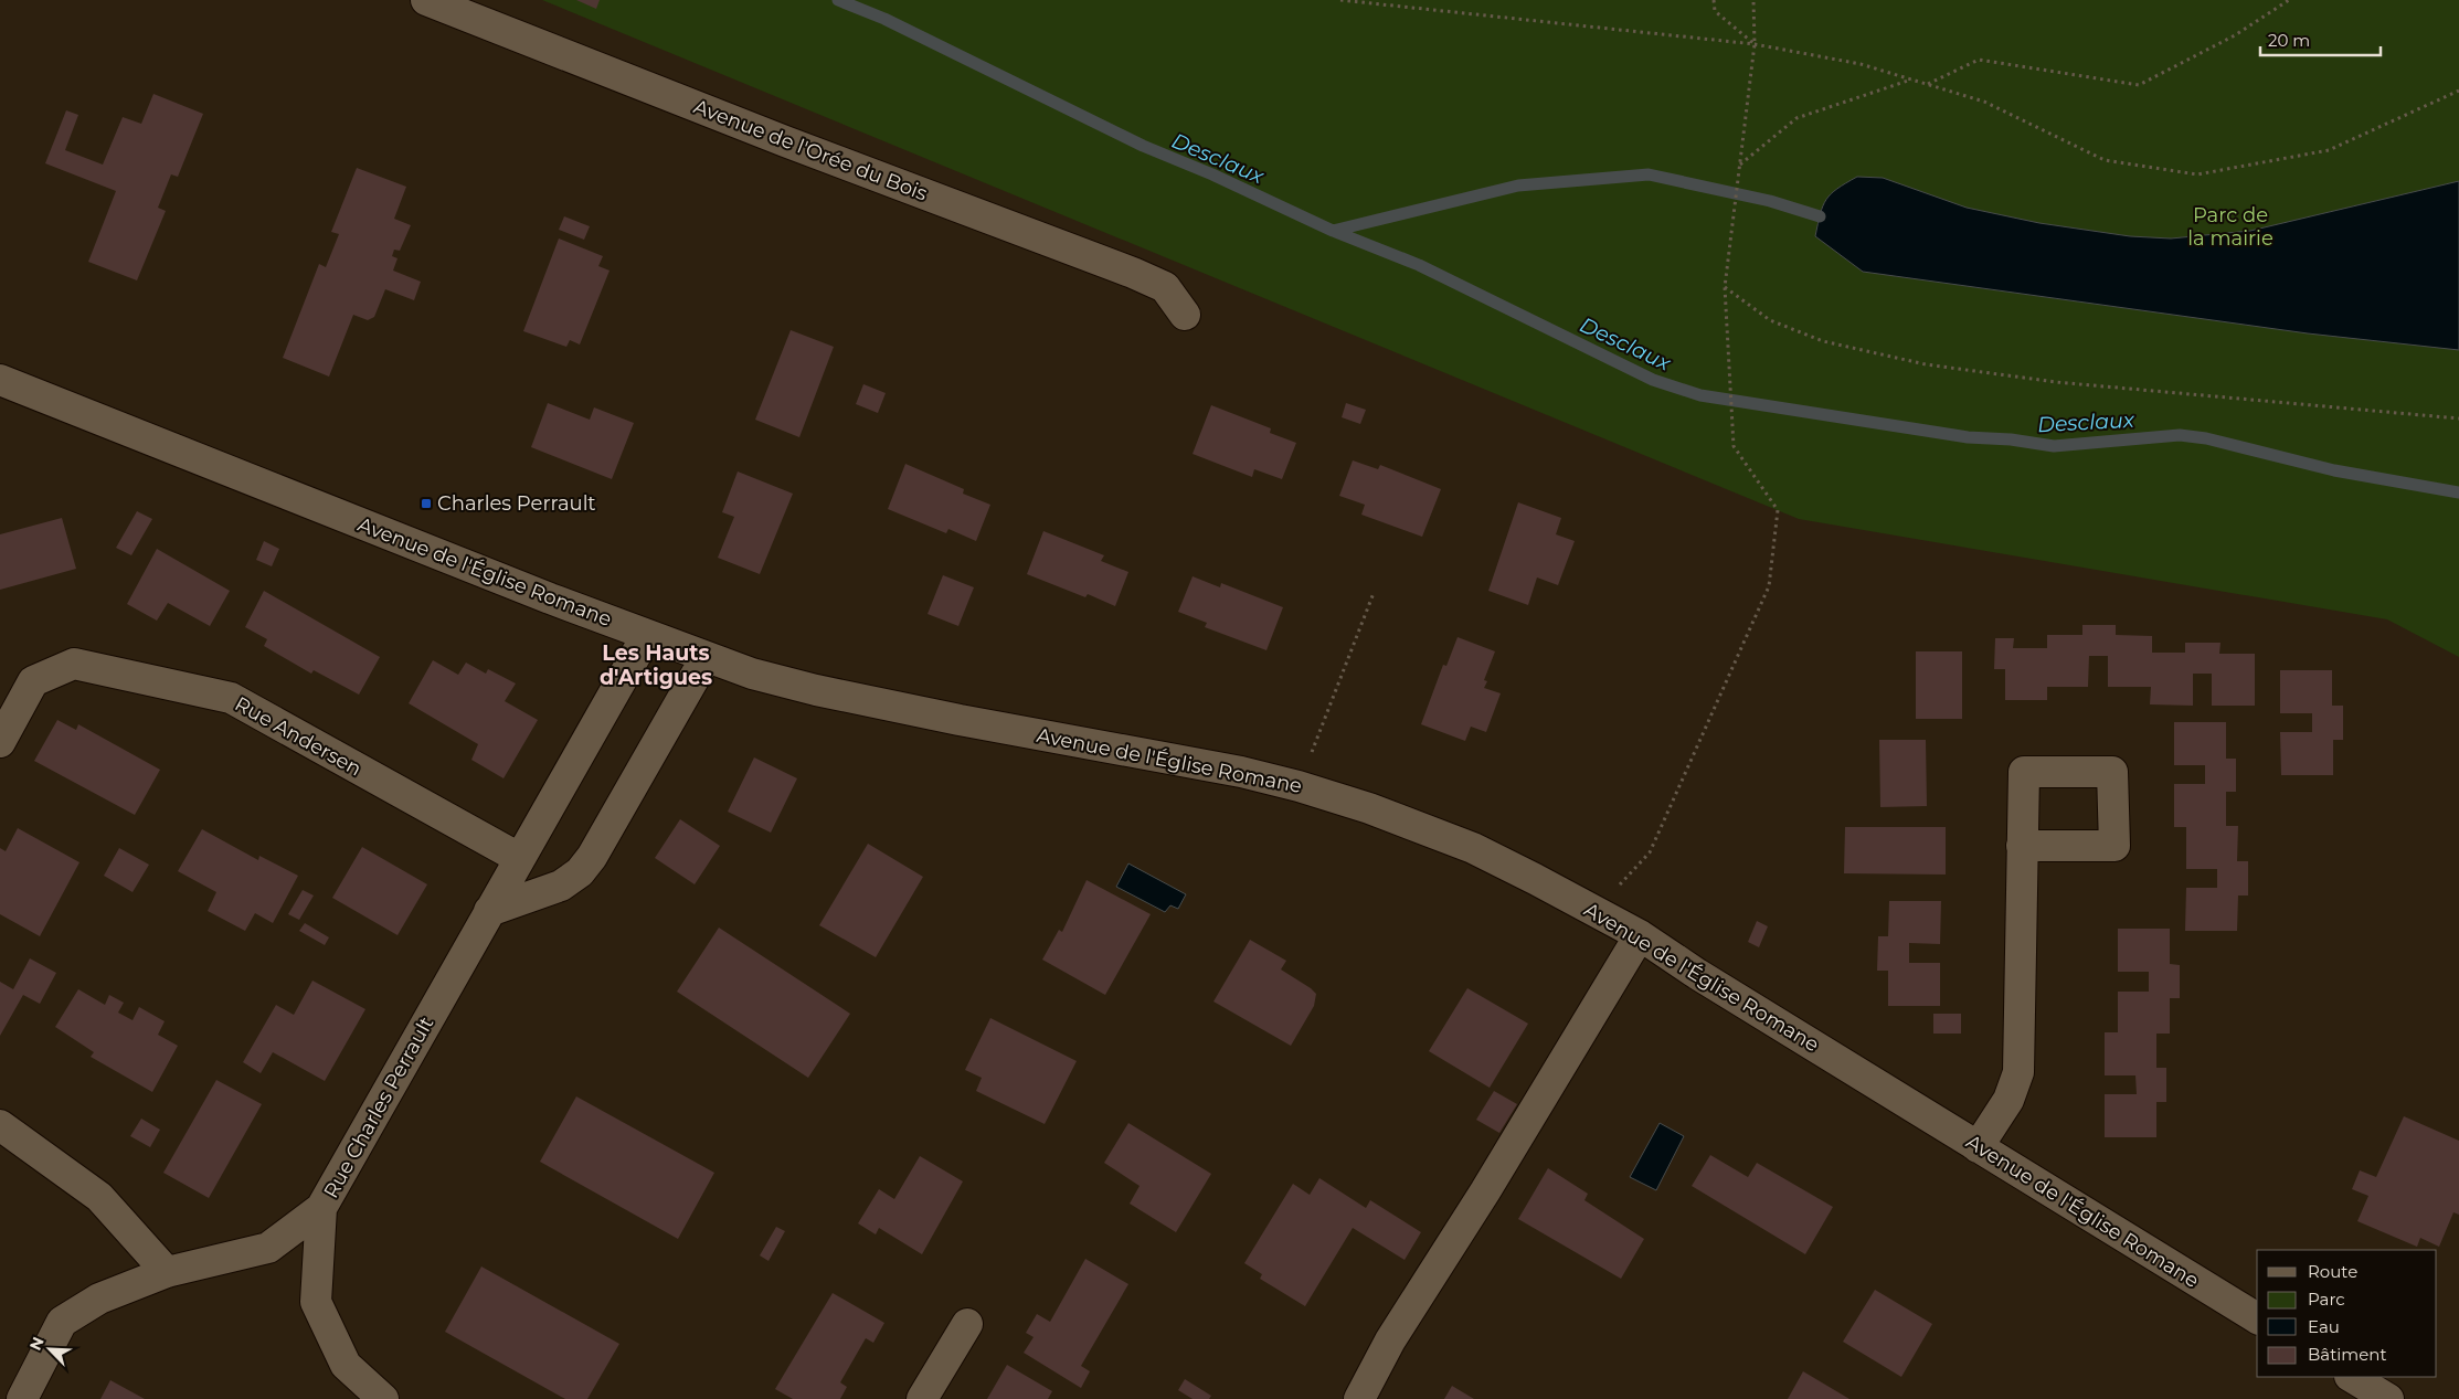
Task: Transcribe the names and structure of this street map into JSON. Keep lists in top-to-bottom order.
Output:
{
  "streets": {
    "street": [
      "Avenue de l'Orée du Bois",
      "Avenue de l'Église Romane",
      "Rue Andersen",
      "Rue Charles Perrault"
    ]
  },
  "crossings": [
    ["Avenue de l'Église Romane", "Rue Charles Perrault"],
    ["Rue Andersen", "Rue Charles Perrault"]
  ],
  "districts": ["Les Hauts d'Artigues"],
  "water": ["Desclaux"],
  "parks": ["Parc de la mairie"],
  "places": {
    "transit": ["Charles Perrault"]
  },
  "legend": [
    "Route",
    "Parc",
    "Eau",
    "Bâtiment"
  ],
  "scale_bar": "20 m",
  "north": "top left"
}
